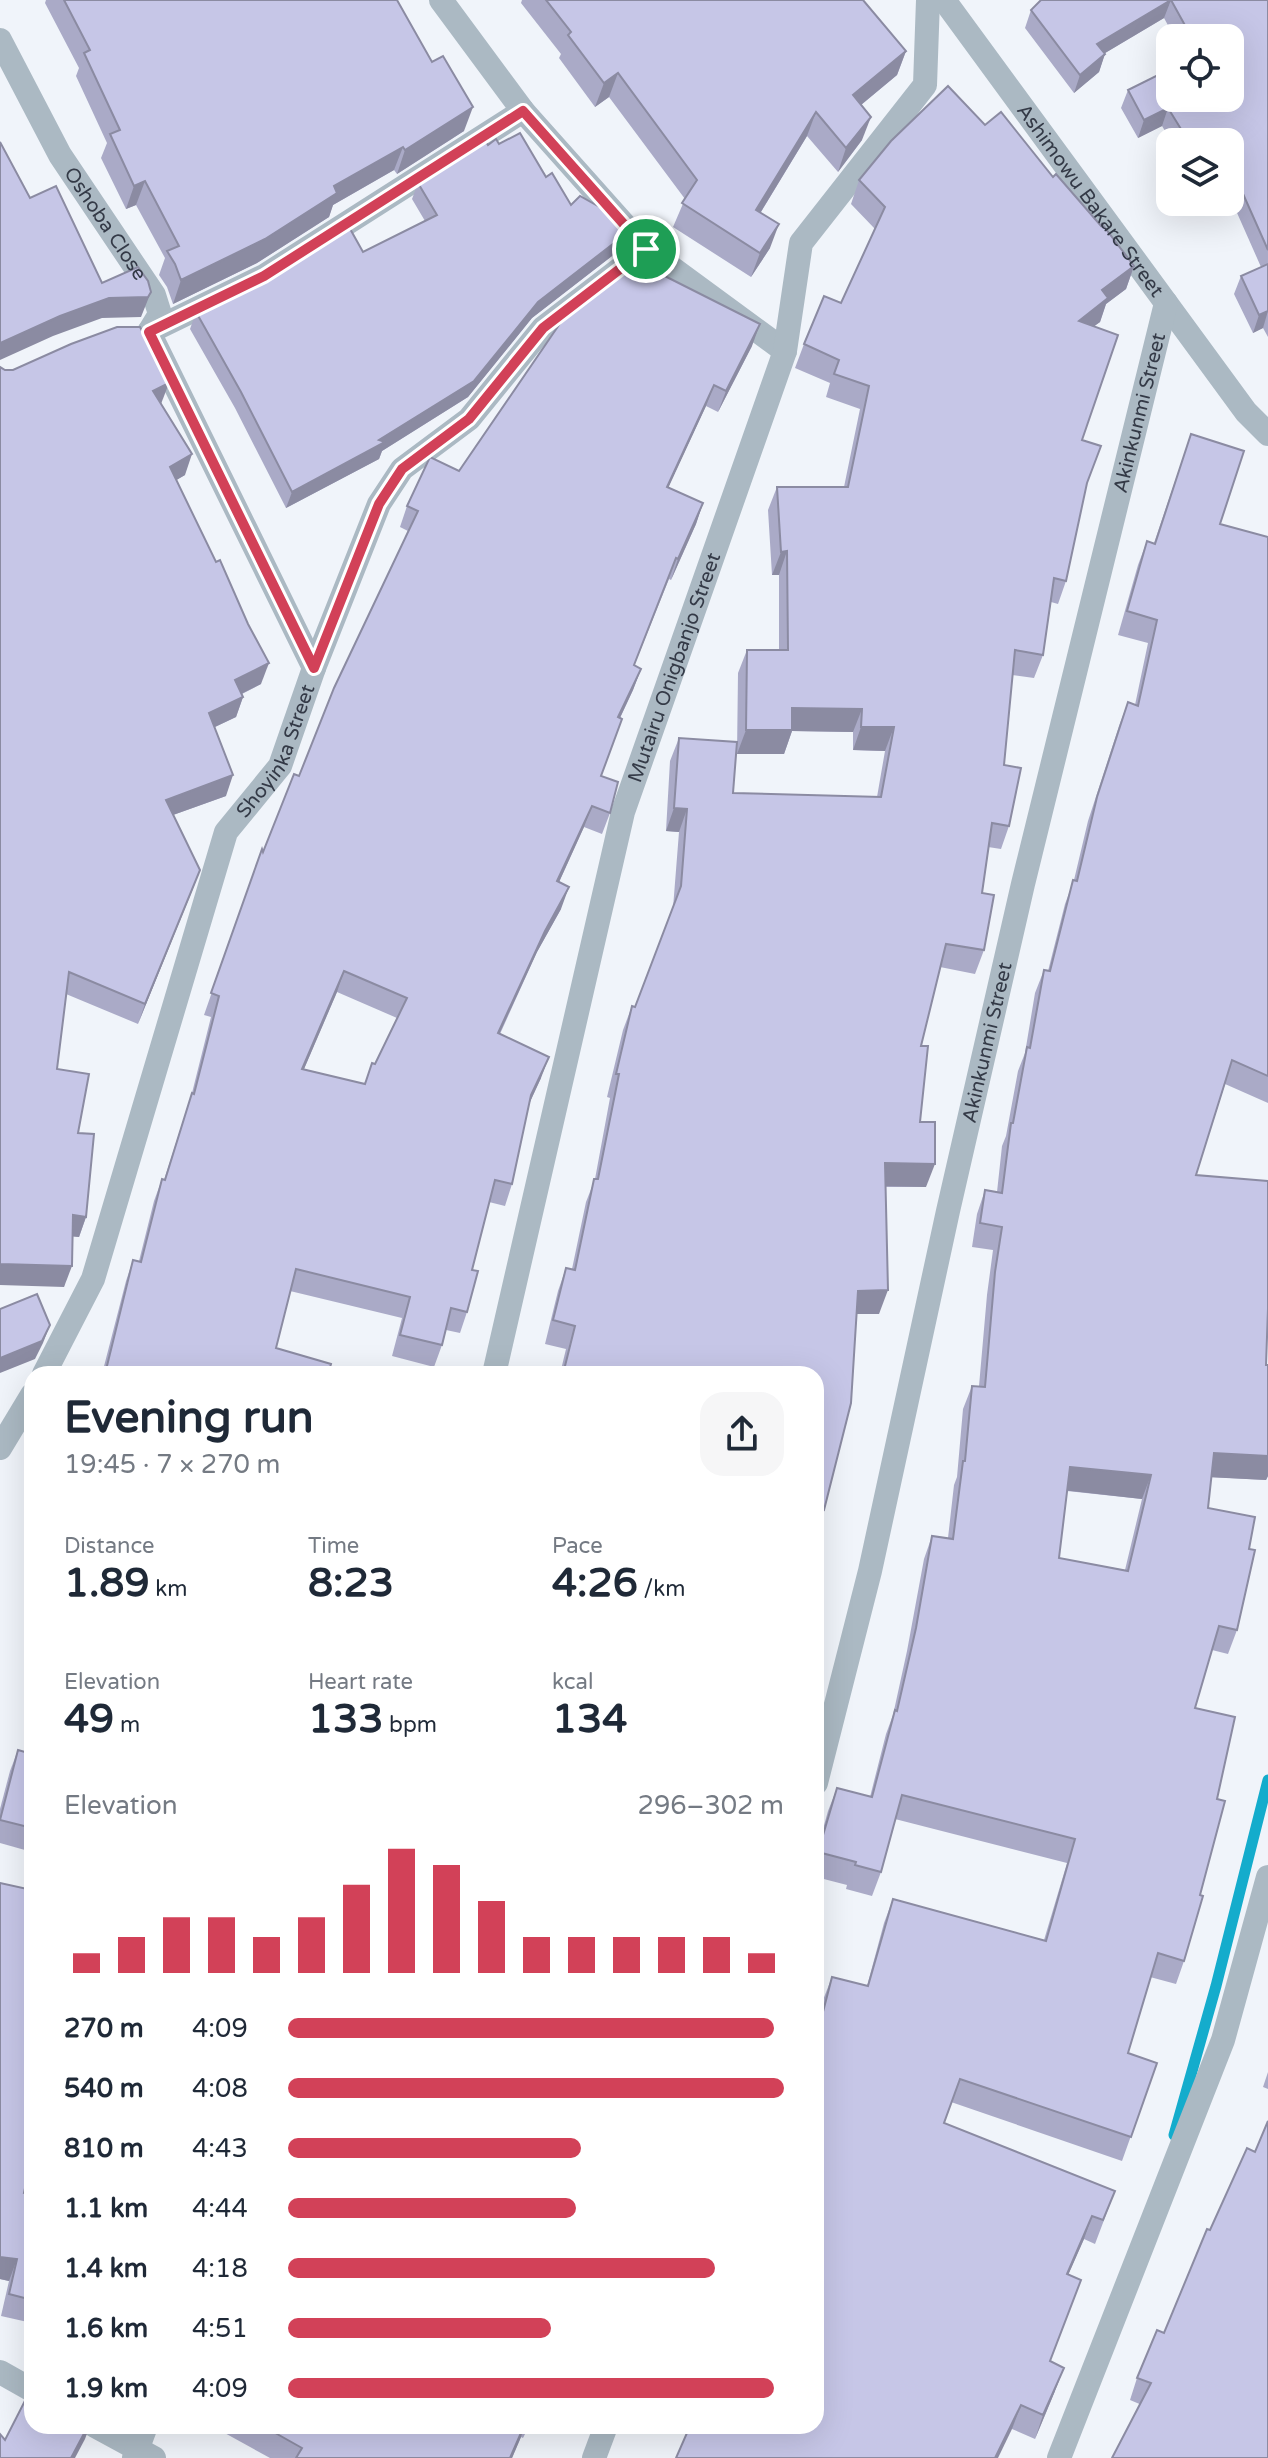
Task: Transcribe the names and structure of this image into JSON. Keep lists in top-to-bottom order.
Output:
{
  "streets": {
    "street": [
      "Ashimowu Bakare Street",
      "Oshoba Close",
      "Akinkunmi Street",
      "Mutairu Onigbanjo Street",
      "Shoyinka Street"
    ]
  },
  "crossings": [
    ["Ashimowu Bakare Street", "Akinkunmi Street"]
  ],
  "page": {
    "heading": ["Evening run", "19:45 · 7 × 270 m"],
    "stats": [
      ["Distance", "1.89 km"],
      ["Time", "8:23"],
      ["Pace", "4:26 /km"],
      ["Elevation", "49 m"],
      ["Heart rate", "133 bpm"],
      ["kcal", "134"]
    ],
    "chart": ["Elevation", "296–302 m"],
    "list": [
      {
        "name": "270 m",
        "note": "4:09"
      },
      {
        "name": "540 m",
        "note": "4:08"
      },
      {
        "name": "810 m",
        "note": "4:43"
      },
      {
        "name": "1.1 km",
        "note": "4:44"
      },
      {
        "name": "1.4 km",
        "note": "4:18"
      },
      {
        "name": "1.6 km",
        "note": "4:51"
      },
      {
        "name": "1.9 km",
        "note": "4:09"
      }
    ]
  }
}
